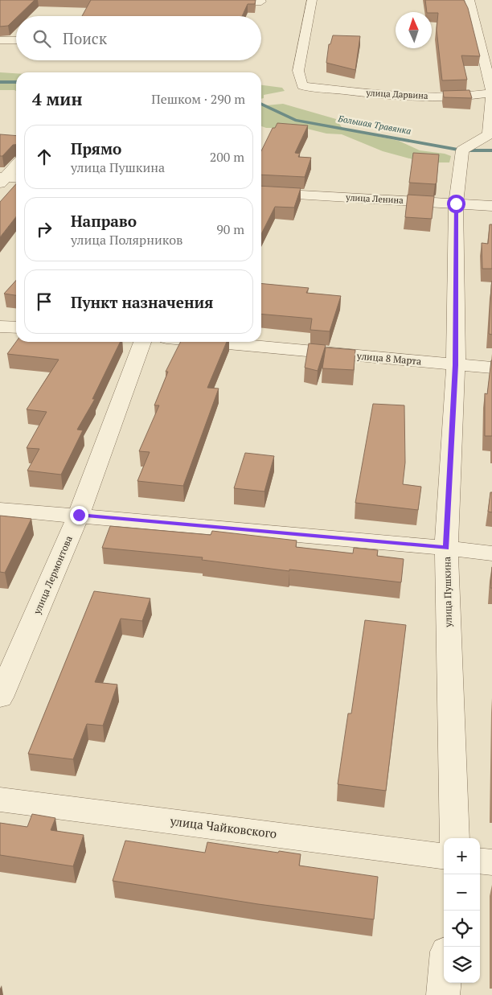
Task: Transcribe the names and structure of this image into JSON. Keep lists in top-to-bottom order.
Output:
{
  "streets": {
    "street": [
      "улица Дарвина",
      "улица Ленина",
      "улица 8 Марта",
      "улица Лермонтова",
      "улица Пушкина",
      "улица Чайковского"
    ]
  },
  "crossings": [
    ["улица Дарвина", "улица Пушкина"],
    ["улица Ленина", "улица Пушкина"],
    ["улица 8 Марта", "улица Пушкина"]
  ],
  "water": ["Большая Травянка"],
  "north": "top",
  "page": {
    "search": "Поиск",
    "heading": ["4 мин", "Пешком · 290 m"],
    "list": [
      ["Прямо", "улица Пушкина", "200 m"],
      ["Направо", "улица Полярников", "90 m"],
      "Пункт назначения"
    ],
    "map_buttons": ["+", "−"]
  }
}
